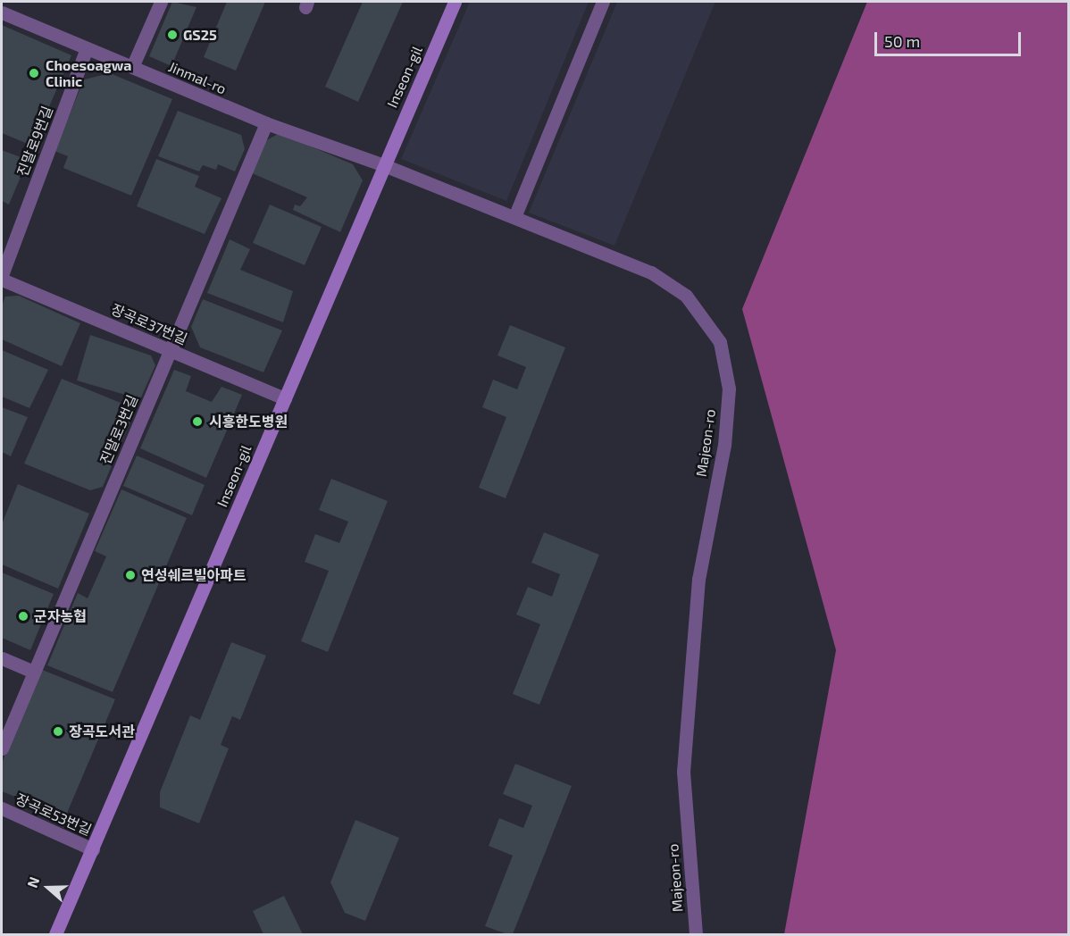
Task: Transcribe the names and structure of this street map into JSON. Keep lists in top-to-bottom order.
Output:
{
  "streets": {
    "street": [
      "Inseon-gil",
      "Jinmal-ro",
      "진말로9번길",
      "장곡로37번길",
      "진말로3번길",
      "Majeon-ro",
      "장곡로53번길"
    ]
  },
  "crossings": [
    ["Inseon-gil", "Jinmal-ro"],
    ["Inseon-gil", "장곡로37번길"],
    ["Inseon-gil", "Majeon-ro"],
    ["Inseon-gil", "장곡로53번길"],
    ["Jinmal-ro", "진말로9번길"],
    ["Jinmal-ro", "진말로3번길"],
    ["Jinmal-ro", "Majeon-ro"],
    ["진말로9번길", "장곡로37번길"],
    ["장곡로37번길", "진말로3번길"]
  ],
  "places": [
    "GS25",
    "Choesoagwa Clinic",
    "시흥한도병원",
    "연성쉐르빌아파트",
    "군자농협",
    "장곡도서관"
  ],
  "scale_bar": "50 m",
  "north": "left"
}
